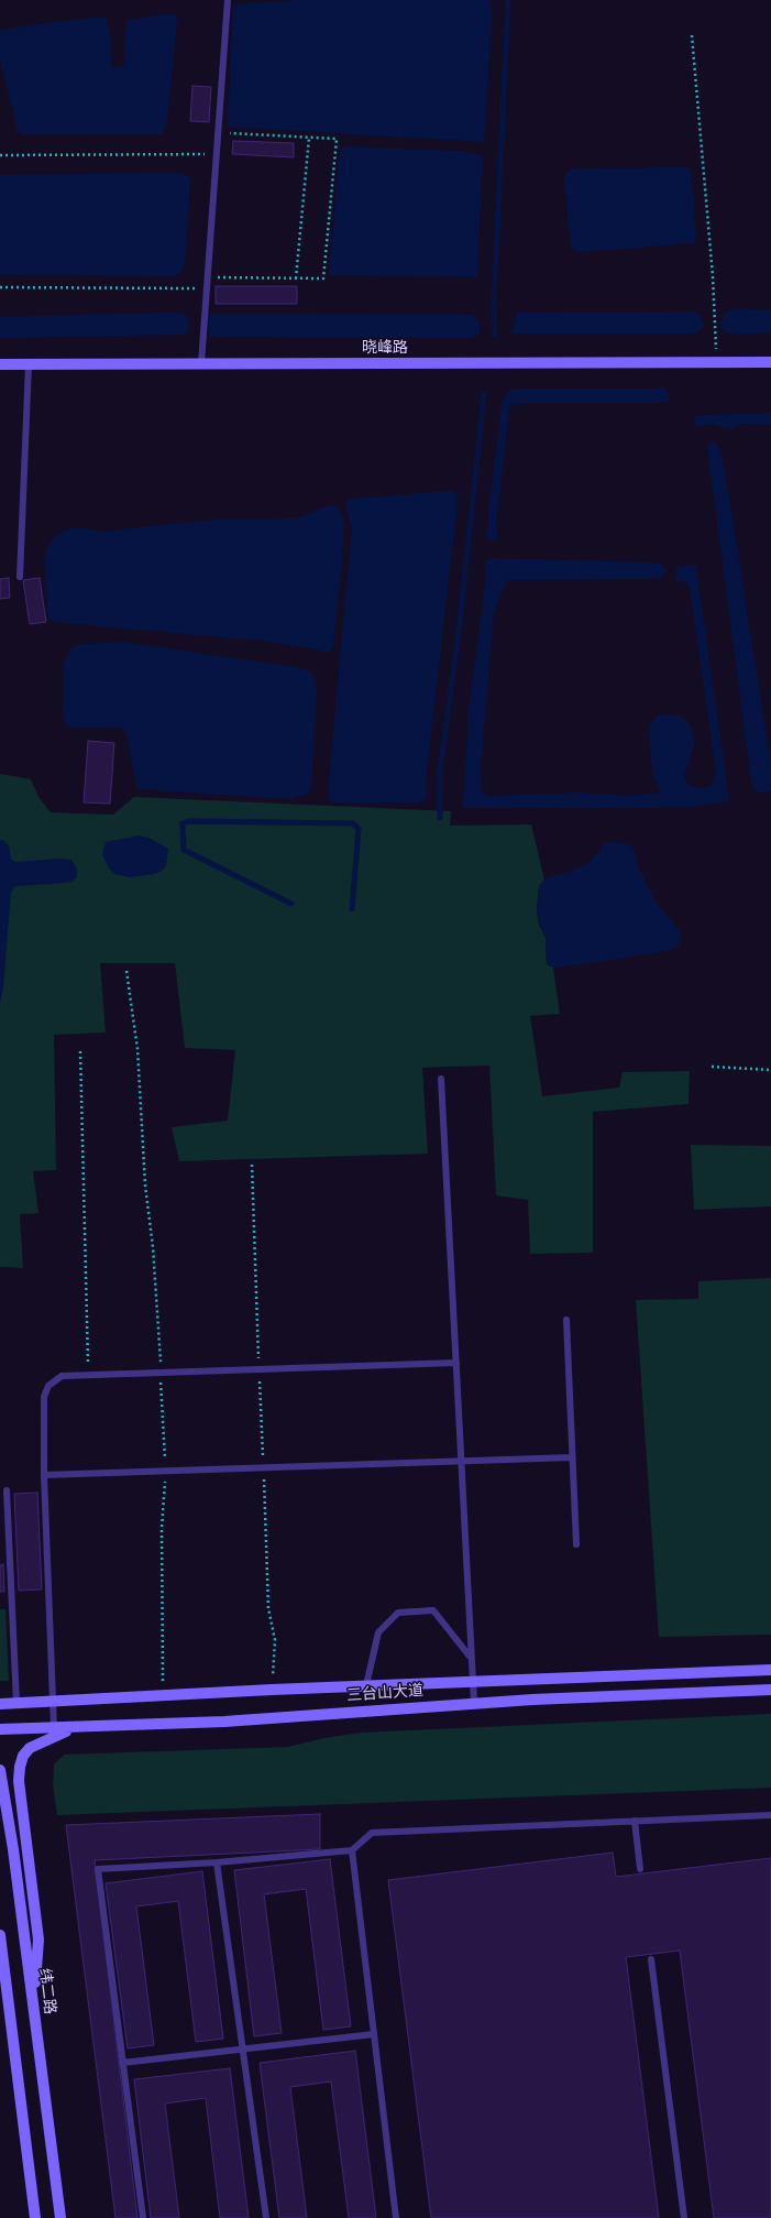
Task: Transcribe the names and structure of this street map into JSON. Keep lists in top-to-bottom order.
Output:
{
  "streets": {
    "street": ["晓峰路", "三台山大道", "纬二路"]
  }
}
